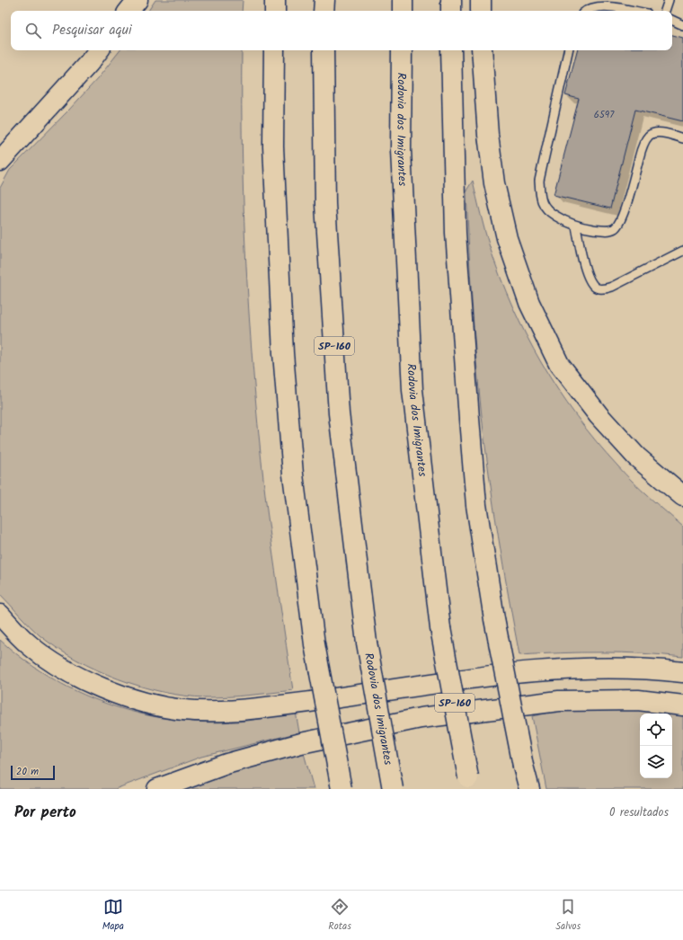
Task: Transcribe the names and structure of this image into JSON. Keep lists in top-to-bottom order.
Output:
{
  "streets": {
    "highway": ["Rodovia dos Imigrantes", "SP-160"]
  },
  "house_numbers": ["6597"],
  "scale_bar": "20 m",
  "page": {
    "search": "Pesquisar aqui",
    "scale": "20 m",
    "heading": ["Por perto", "0 resultados"],
    "nav": ["Mapa", "Rotas", "Salvos"]
  }
}
